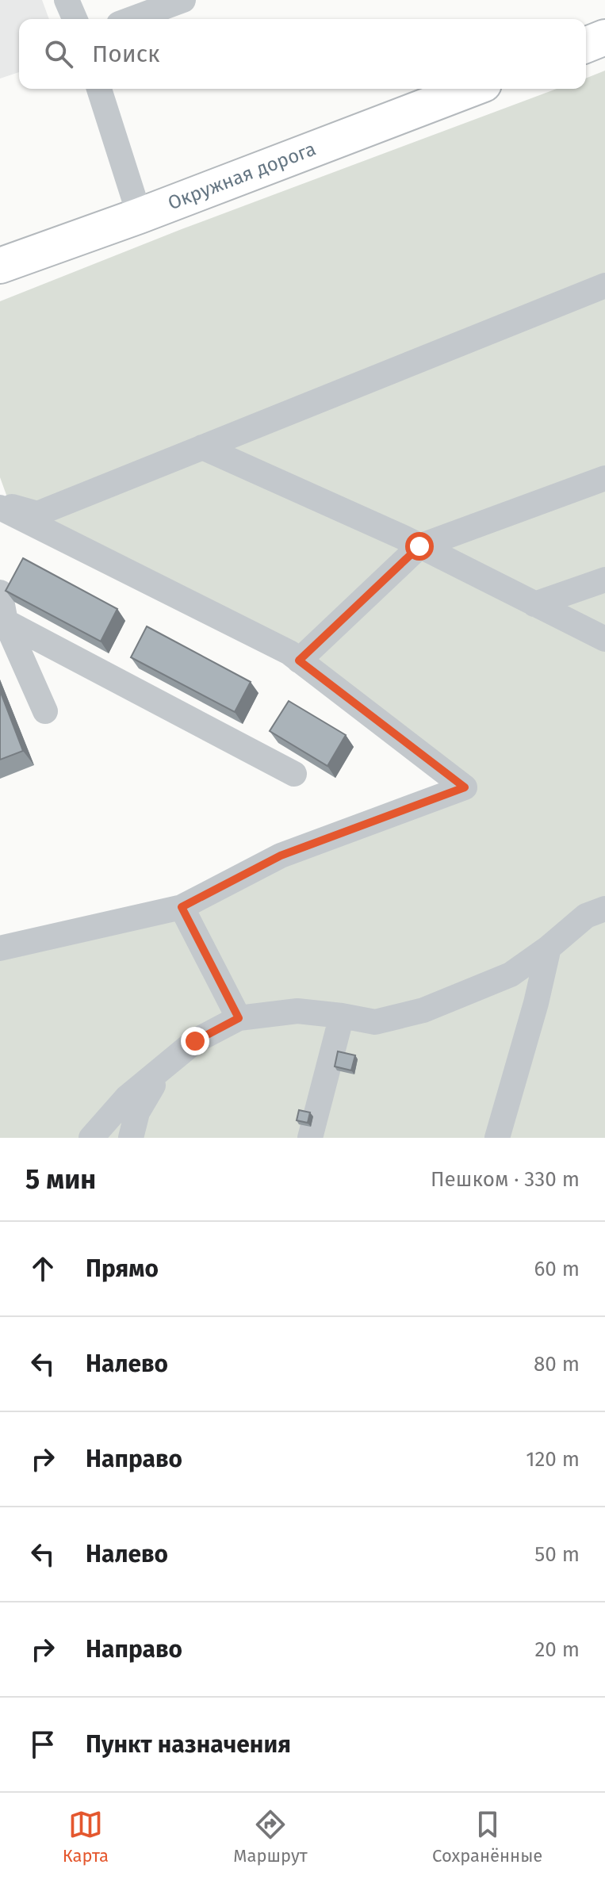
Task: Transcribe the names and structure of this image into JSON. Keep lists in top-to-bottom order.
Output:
{
  "streets": {
    "highway": ["Окружная дорога"]
  },
  "page": {
    "search": "Поиск",
    "heading": ["5 мин", "Пешком · 330 m"],
    "list": [
      ["Прямо", "60 m"],
      ["Налево", "80 m"],
      ["Направо", "120 m"],
      ["Налево", "50 m"],
      ["Направо", "20 m"],
      "Пункт назначения"
    ],
    "nav": ["Карта", "Маршрут", "Сохранённые"]
  }
}
